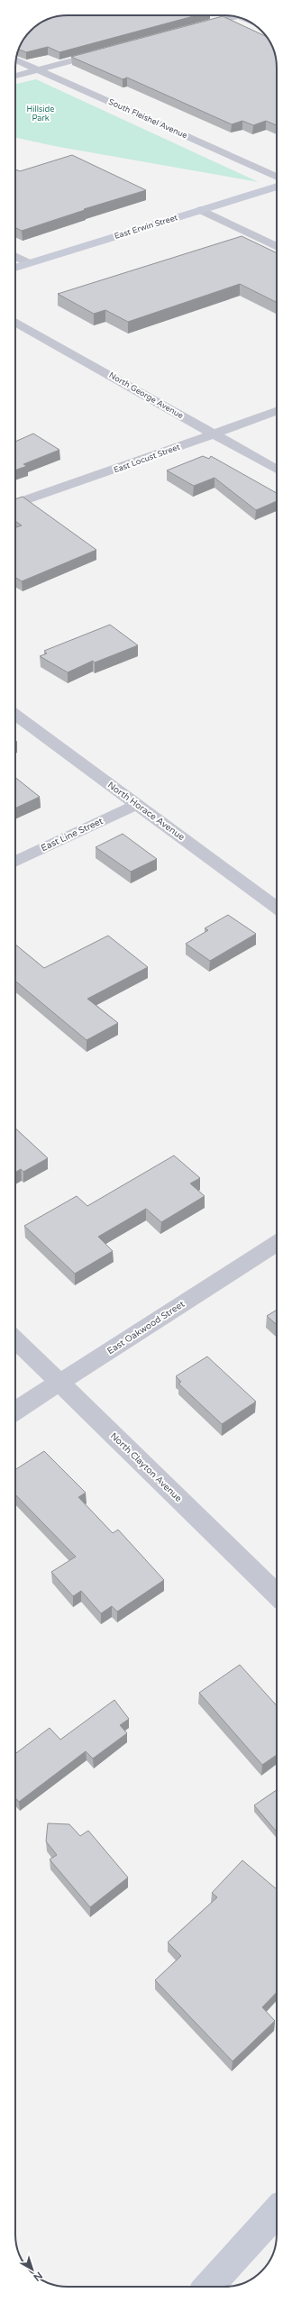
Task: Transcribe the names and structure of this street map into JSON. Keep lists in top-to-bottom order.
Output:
{
  "streets": {
    "main road": ["East Erwin Street"],
    "street": [
      "South Fleishel Avenue",
      "North George Avenue",
      "East Locust Street",
      "North Horace Avenue",
      "East Line Street",
      "East Oakwood Street",
      "North Clayton Avenue"
    ]
  },
  "crossings": [
    ["North George Avenue", "East Locust Street"],
    ["North Horace Avenue", "East Line Street"],
    ["East Oakwood Street", "North Clayton Avenue"]
  ],
  "parks": ["Hillside Park"],
  "north": "bottom right"
}
